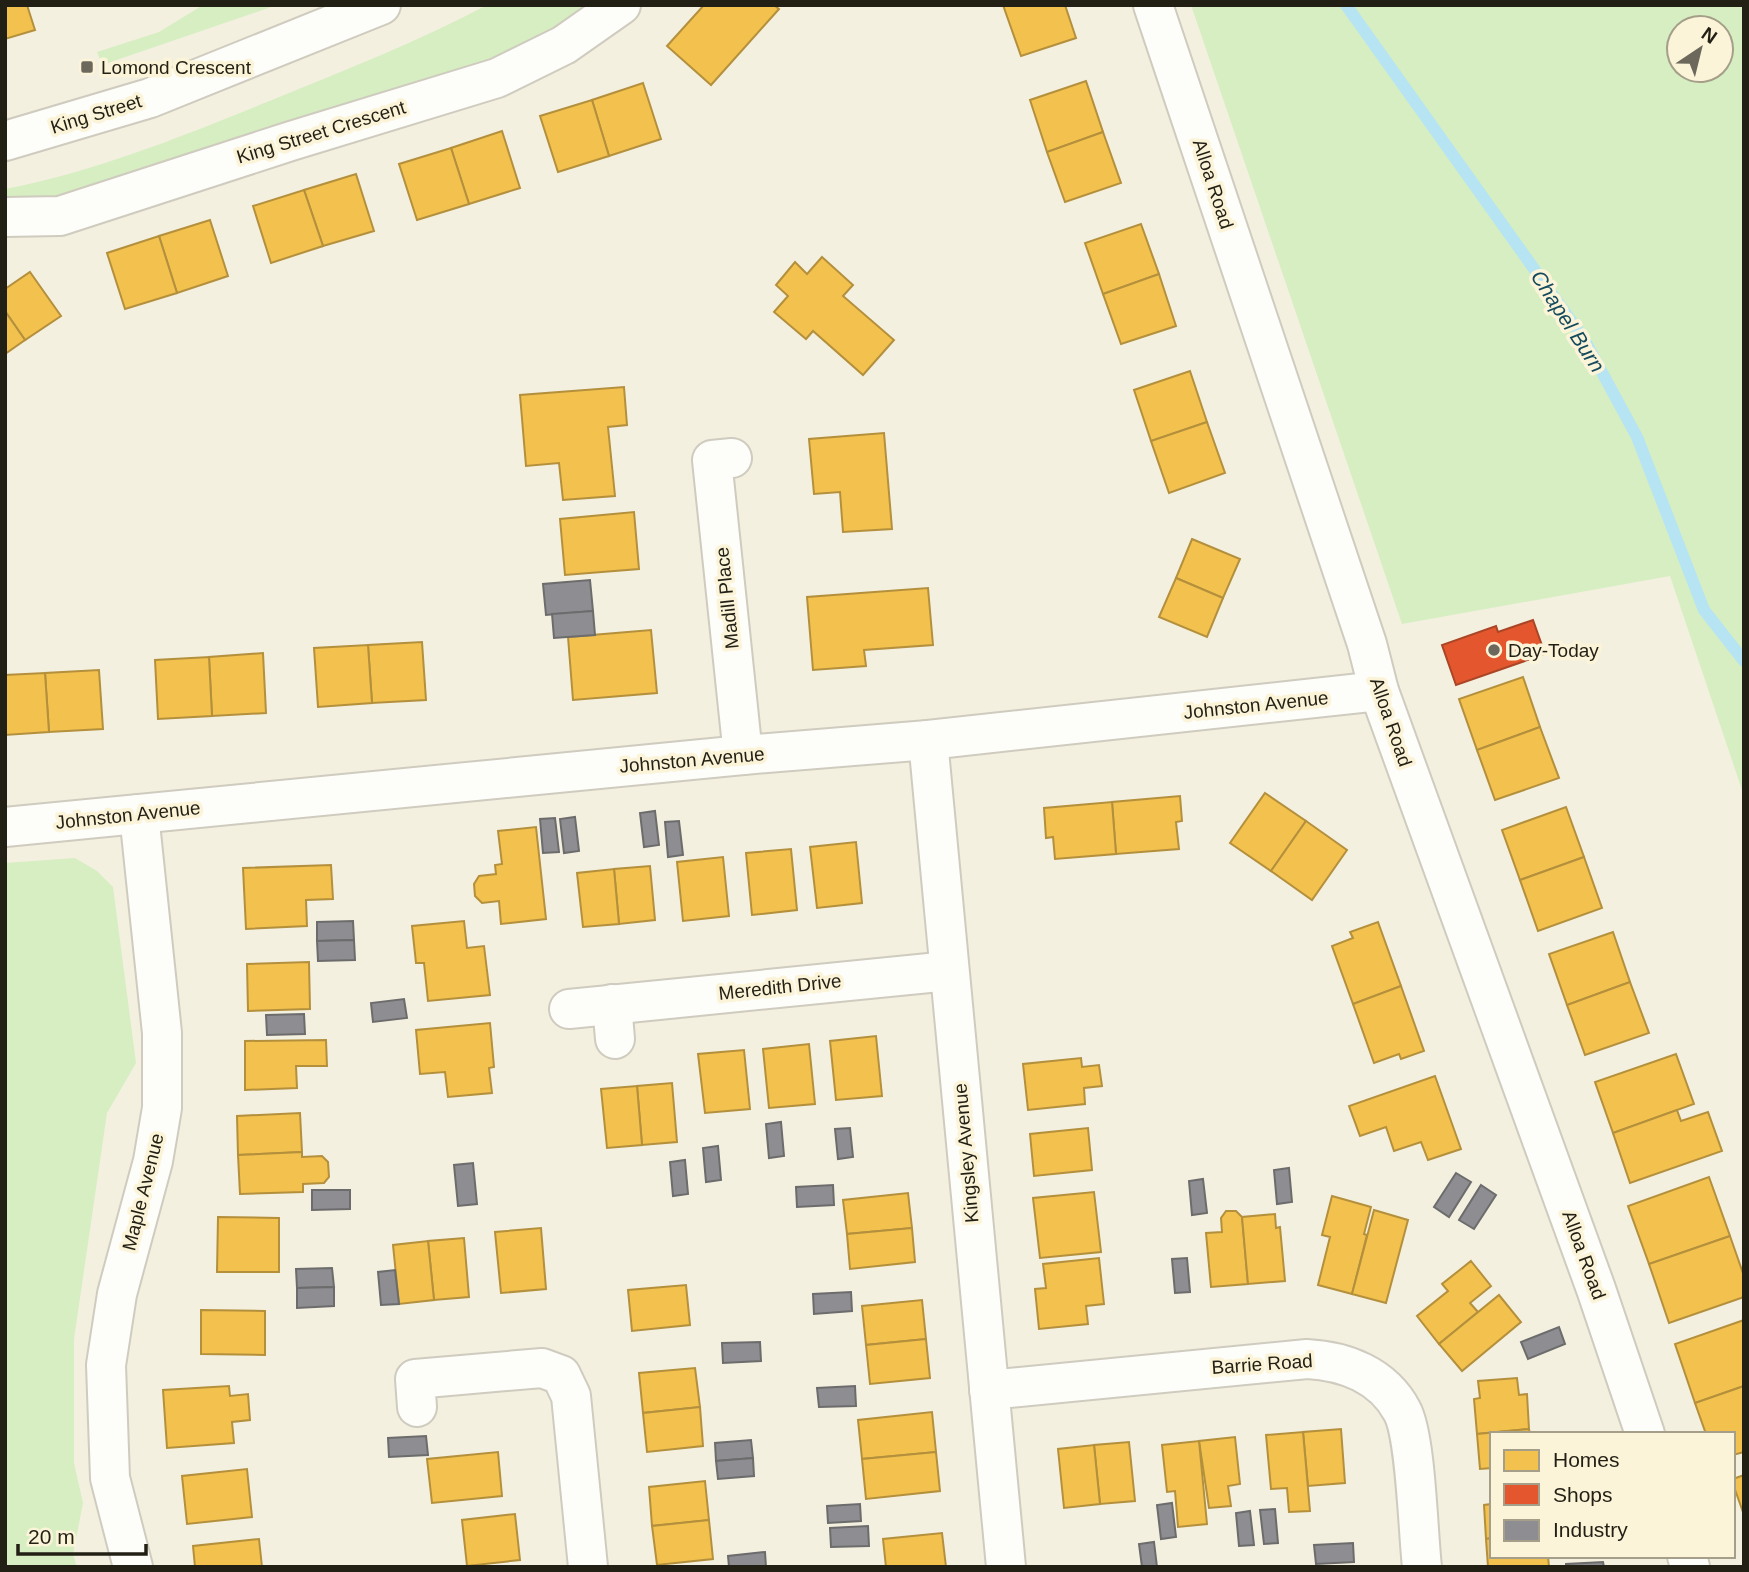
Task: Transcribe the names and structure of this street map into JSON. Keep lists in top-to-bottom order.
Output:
{
  "streets": {
    "street": [
      "King Street",
      "King Street Crescent",
      "Alloa Road",
      "Madill Place",
      "Johnston Avenue",
      "Meredith Drive",
      "Kingsley Avenue",
      "Maple Avenue",
      "Barrie Road"
    ]
  },
  "crossings": [
    ["Alloa Road", "Johnston Avenue"],
    ["Madill Place", "Johnston Avenue"],
    ["Johnston Avenue", "Kingsley Avenue"],
    ["Johnston Avenue", "Maple Avenue"],
    ["Meredith Drive", "Kingsley Avenue"],
    ["Kingsley Avenue", "Barrie Road"]
  ],
  "water": ["Chapel Burn"],
  "places": {
    "transit": ["Lomond Crescent"],
    "other": ["Day-Today"]
  },
  "legend": ["Homes", "Shops", "Industry"],
  "scale_bar": "20 m",
  "north": "top right"
}
